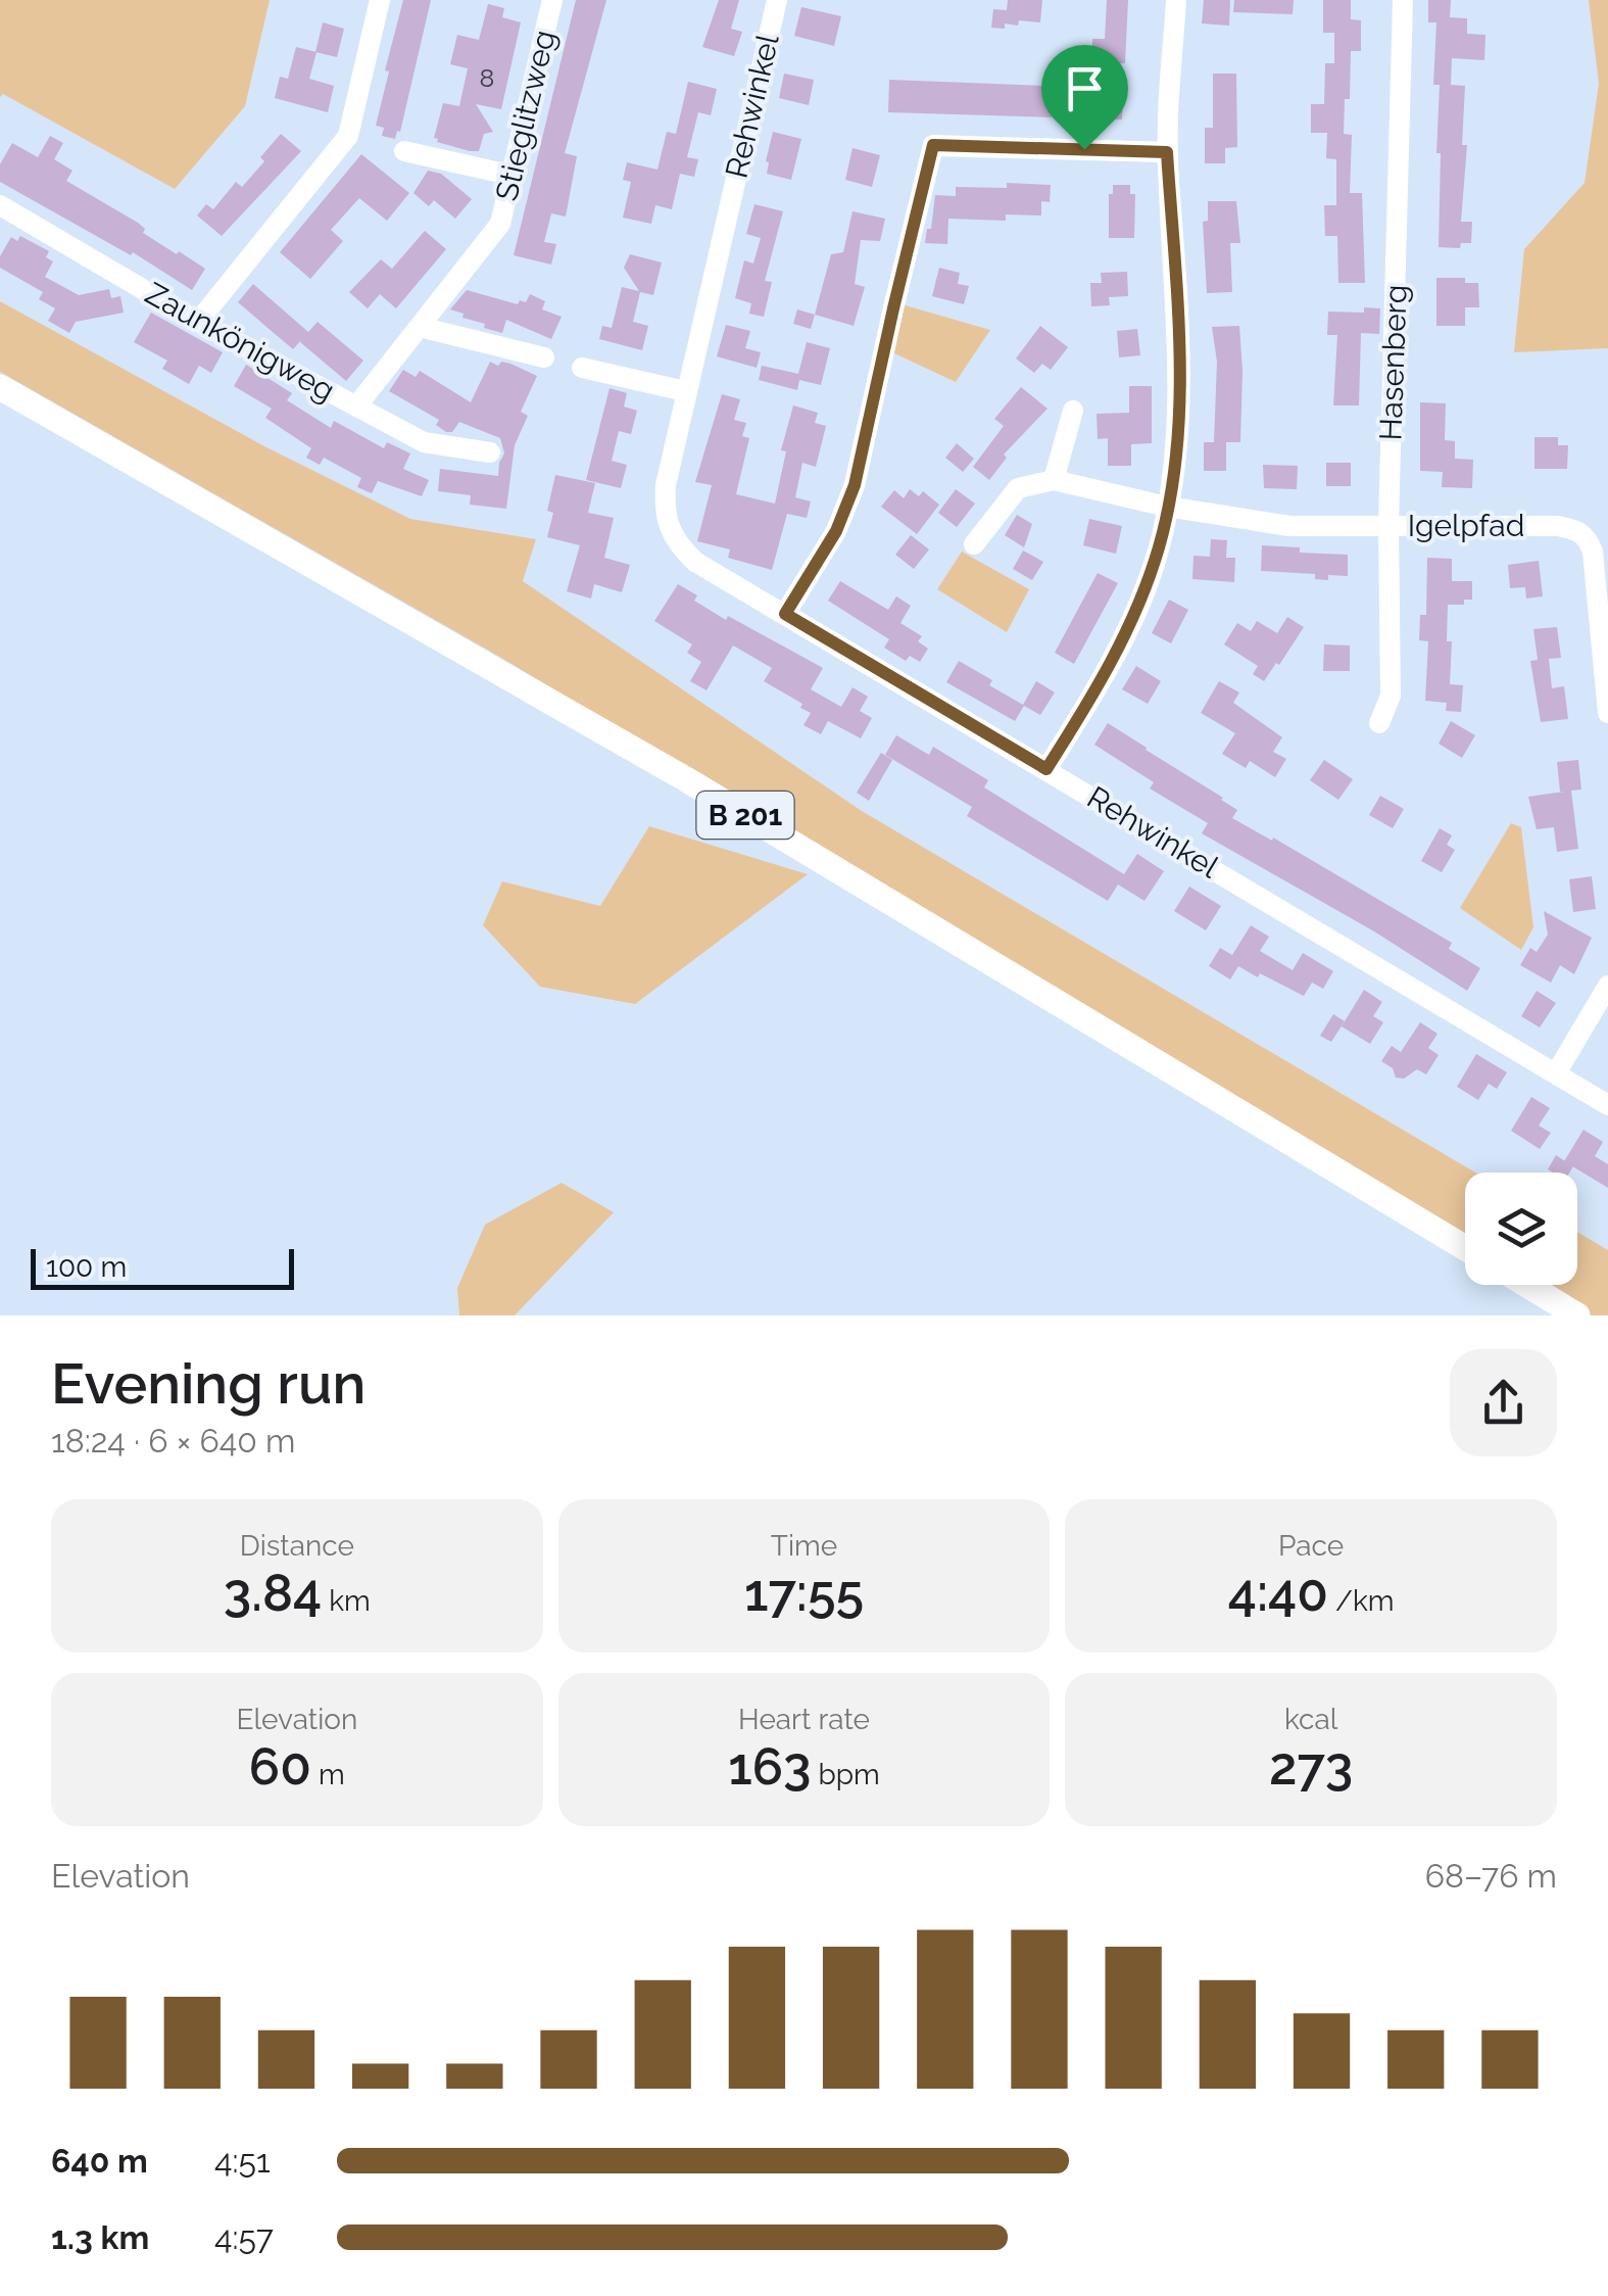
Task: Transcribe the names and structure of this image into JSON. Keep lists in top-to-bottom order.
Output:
{
  "streets": {
    "main road": ["B 201"],
    "street": [
      "Rehwinkel",
      "Stieglitzweg",
      "Zaunkönigweg",
      "Hasenberg",
      "Igelpfad"
    ]
  },
  "crossings": [
    ["Stieglitzweg", "Zaunkönigweg"],
    ["Hasenberg", "Igelpfad"]
  ],
  "house_numbers": ["8"],
  "scale_bar": "100 m",
  "page": {
    "scale": "100 m",
    "heading": ["Evening run", "18:24 · 6 × 640 m"],
    "stats": [
      ["Distance", "3.84 km"],
      ["Time", "17:55"],
      ["Pace", "4:40 /km"],
      ["Elevation", "60 m"],
      ["Heart rate", "163 bpm"],
      ["kcal", "273"]
    ],
    "chart": ["Elevation", "68–76 m"],
    "list": [
      {
        "name": "640 m",
        "note": "4:51"
      },
      {
        "name": "1.3 km",
        "note": "4:57"
      }
    ]
  }
}
